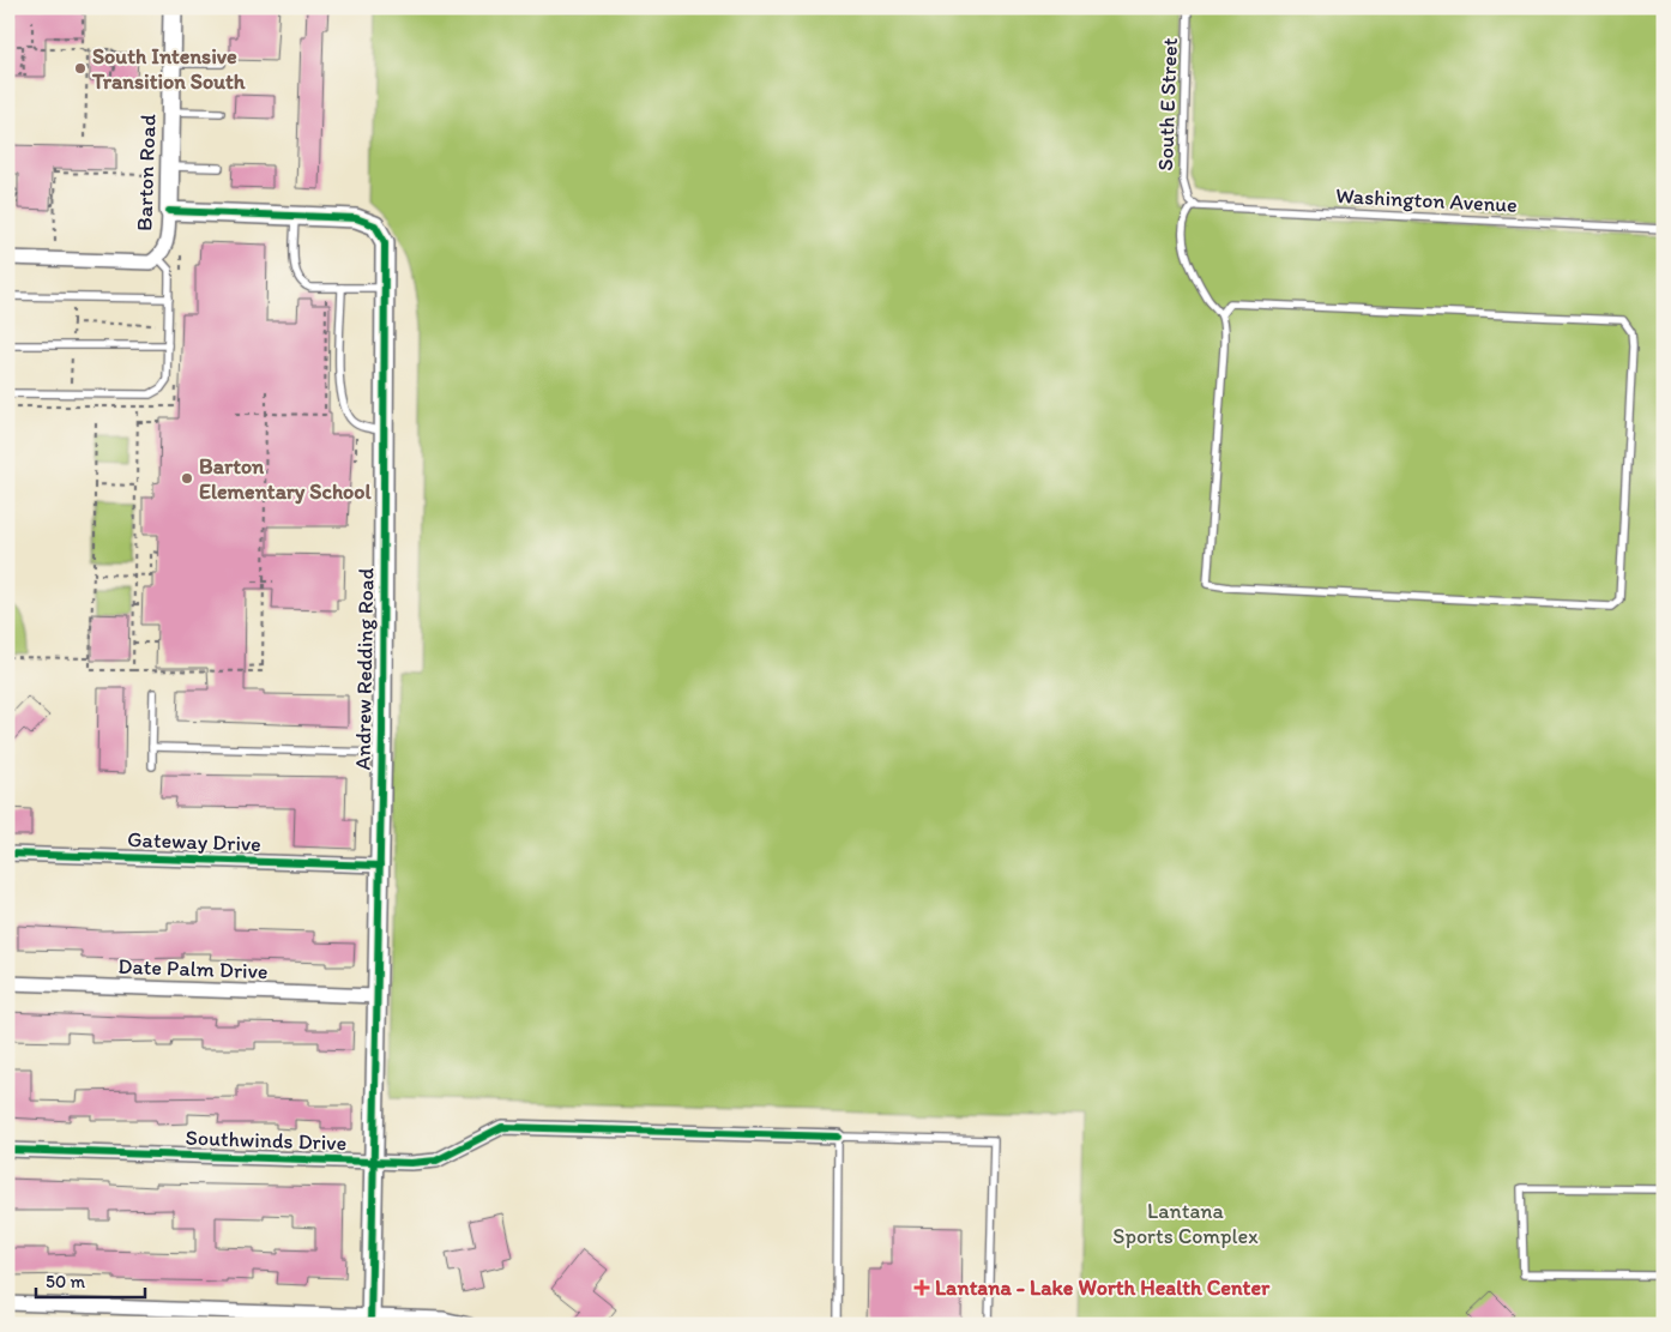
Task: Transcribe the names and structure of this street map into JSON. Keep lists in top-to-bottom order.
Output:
{
  "streets": {
    "street": [
      "Barton Road",
      "Andrew Redding Road",
      "Gateway Drive",
      "Date Palm Drive",
      "Southwinds Drive"
    ],
    "lane": ["South E Street", "Washington Avenue"]
  },
  "crossings": [
    ["South E Street", "Washington Avenue"],
    ["Barton Road", "Andrew Redding Road"],
    ["Andrew Redding Road", "Gateway Drive"],
    ["Andrew Redding Road", "Date Palm Drive"],
    ["Andrew Redding Road", "Southwinds Drive"]
  ],
  "parks": ["Lantana Sports Complex"],
  "places": {
    "other": ["South Intensive Transition South", "Barton Elementary School"],
    "health": ["Lantana - Lake Worth Health Center"]
  },
  "scale_bar": "50 m"
}
